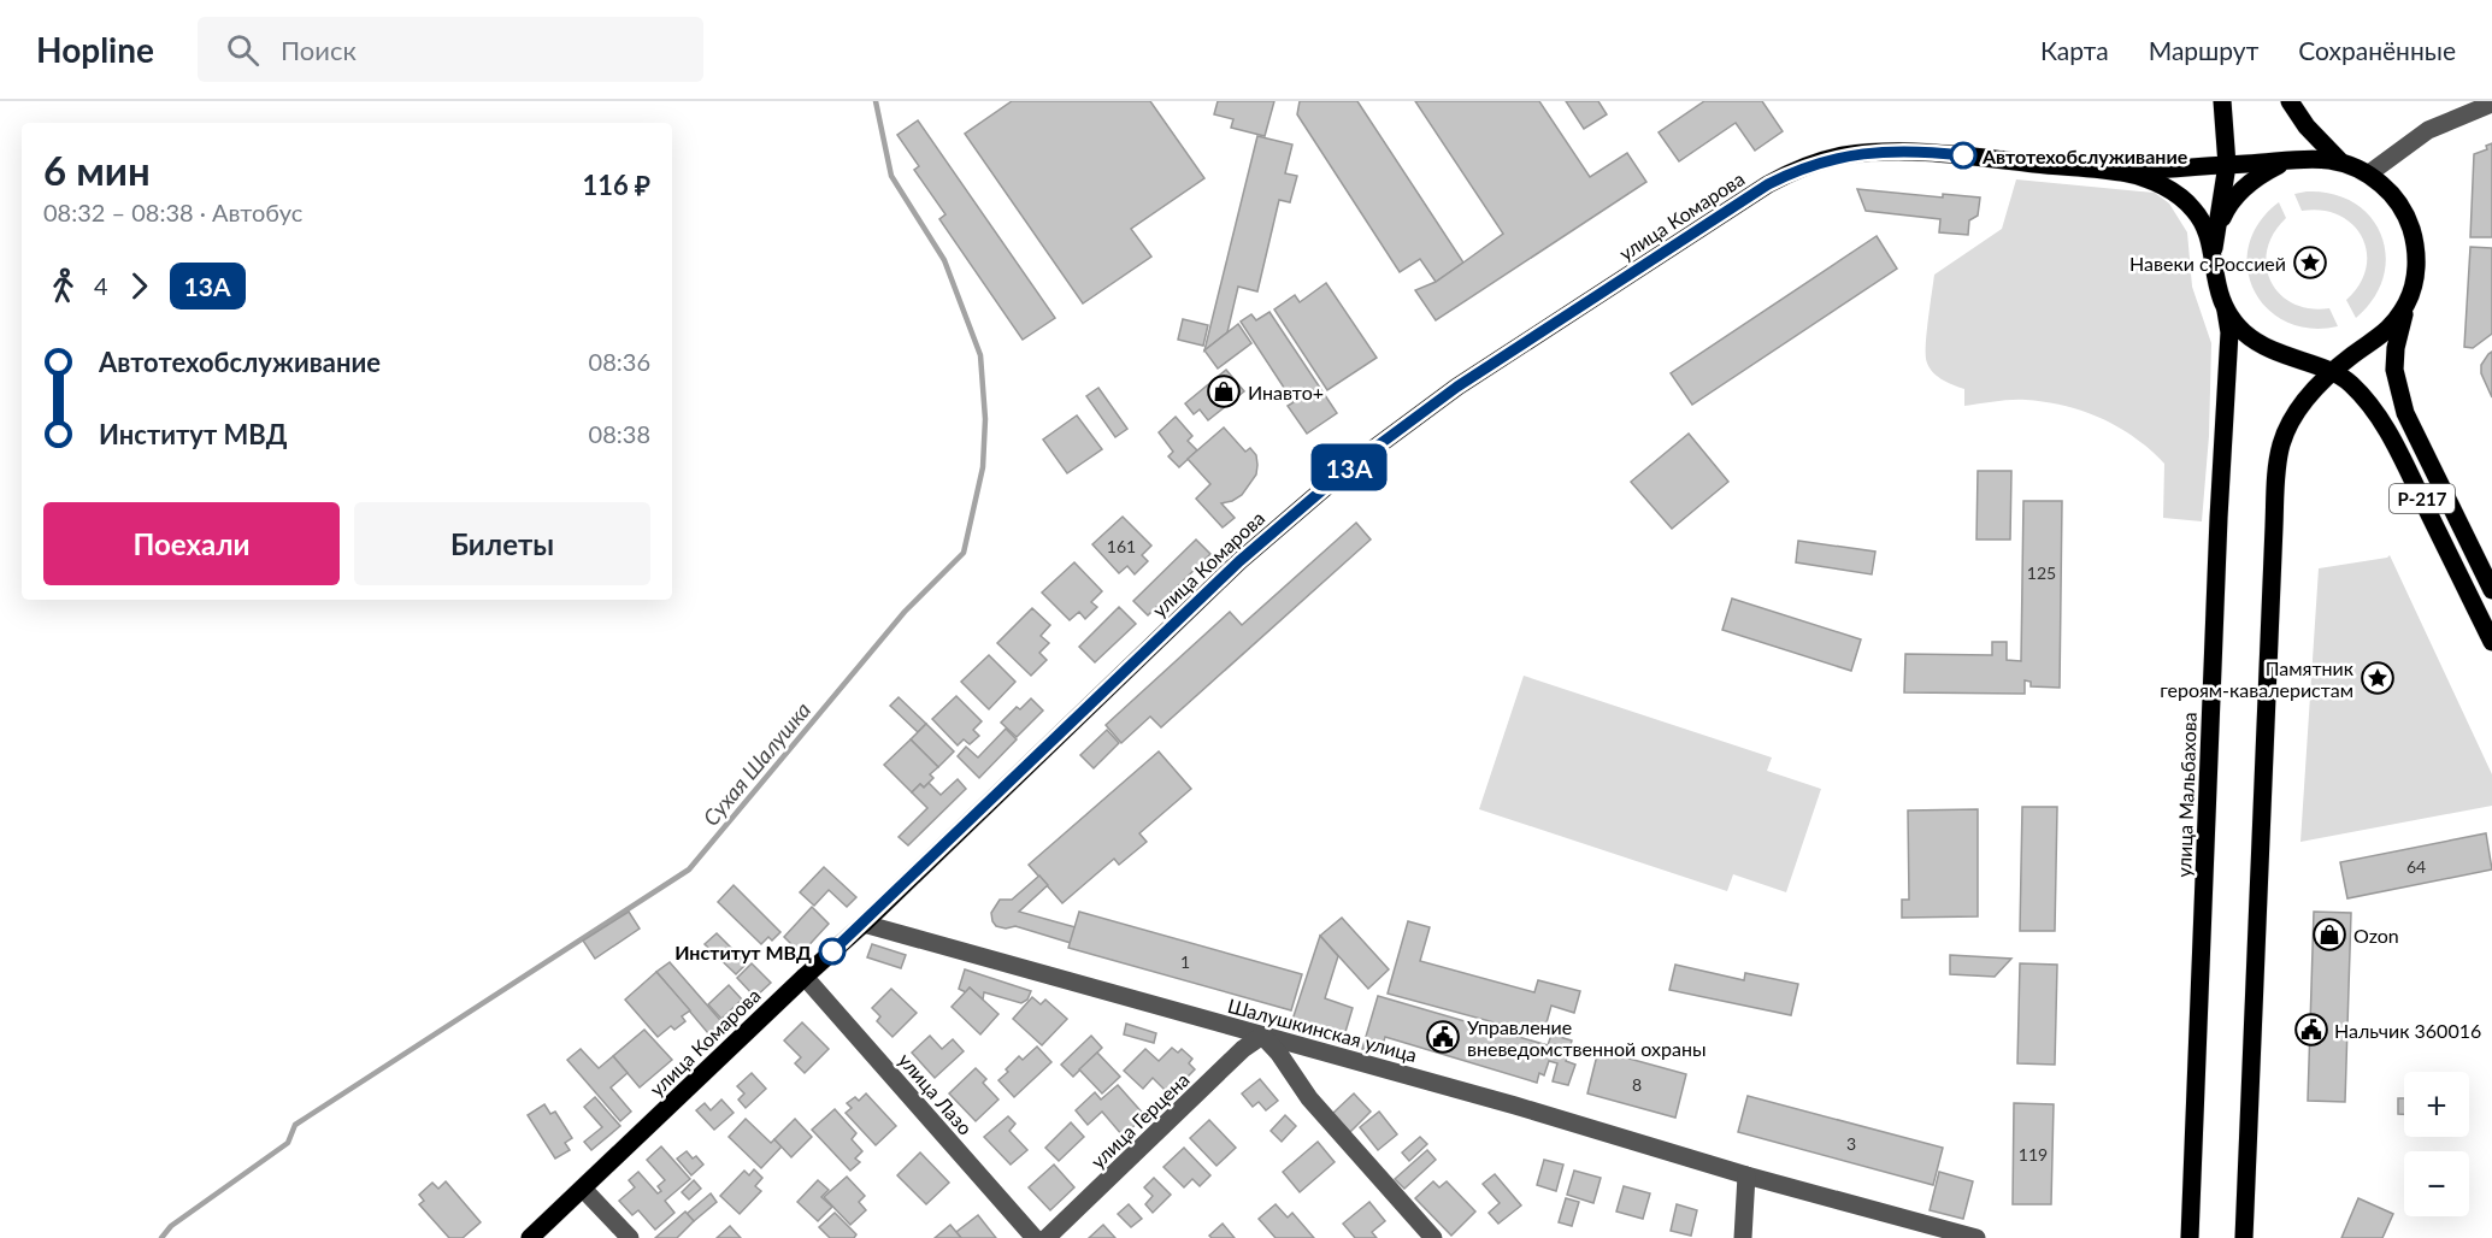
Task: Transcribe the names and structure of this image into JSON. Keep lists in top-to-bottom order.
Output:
{
  "streets": {
    "main road": ["улица Комарова", "Р-217", "улица Мальбахова"],
    "street": ["Шалушкинская улица", "улица Лазо", "улица Герцена"]
  },
  "crossings": [
    ["улица Комарова", "Шалушкинская улица"],
    ["улица Комарова", "улица Лазо"],
    ["Р-217", "улица Мальбахова"],
    ["Шалушкинская улица", "улица Герцена"]
  ],
  "water": ["Сухая Шалушка"],
  "places": {
    "other": ["Автотехобслуживание", "Институт МВД"],
    "place": ["Навеки с Россией", "Памятник героям-кавалеристам"],
    "shop": ["Инавто+", "Ozon"],
    "public building": ["Нальчик 360016", "Управление вневедомственной охраны"]
  },
  "lines": ["bus line 13А"],
  "house_numbers": [
    "161",
    "125",
    "64",
    "1",
    "8",
    "3",
    "119"
  ],
  "page": {
    "header": "Hopline",
    "search": "Поиск",
    "nav": ["Карта", "Маршрут", "Сохранённые"],
    "on_map": "13А",
    "heading": ["6 мин", "08:32 – 08:38 · Автобус", "116 ₽"],
    "legs": ["4", "13А"],
    "list": [
      {
        "name": "Автотехобслуживание",
        "value": "08:36"
      },
      {
        "name": "Институт МВД",
        "value": "08:38"
      }
    ],
    "buttons": ["Поехали", "Билеты"],
    "map_buttons": ["+", "−"]
  }
}
